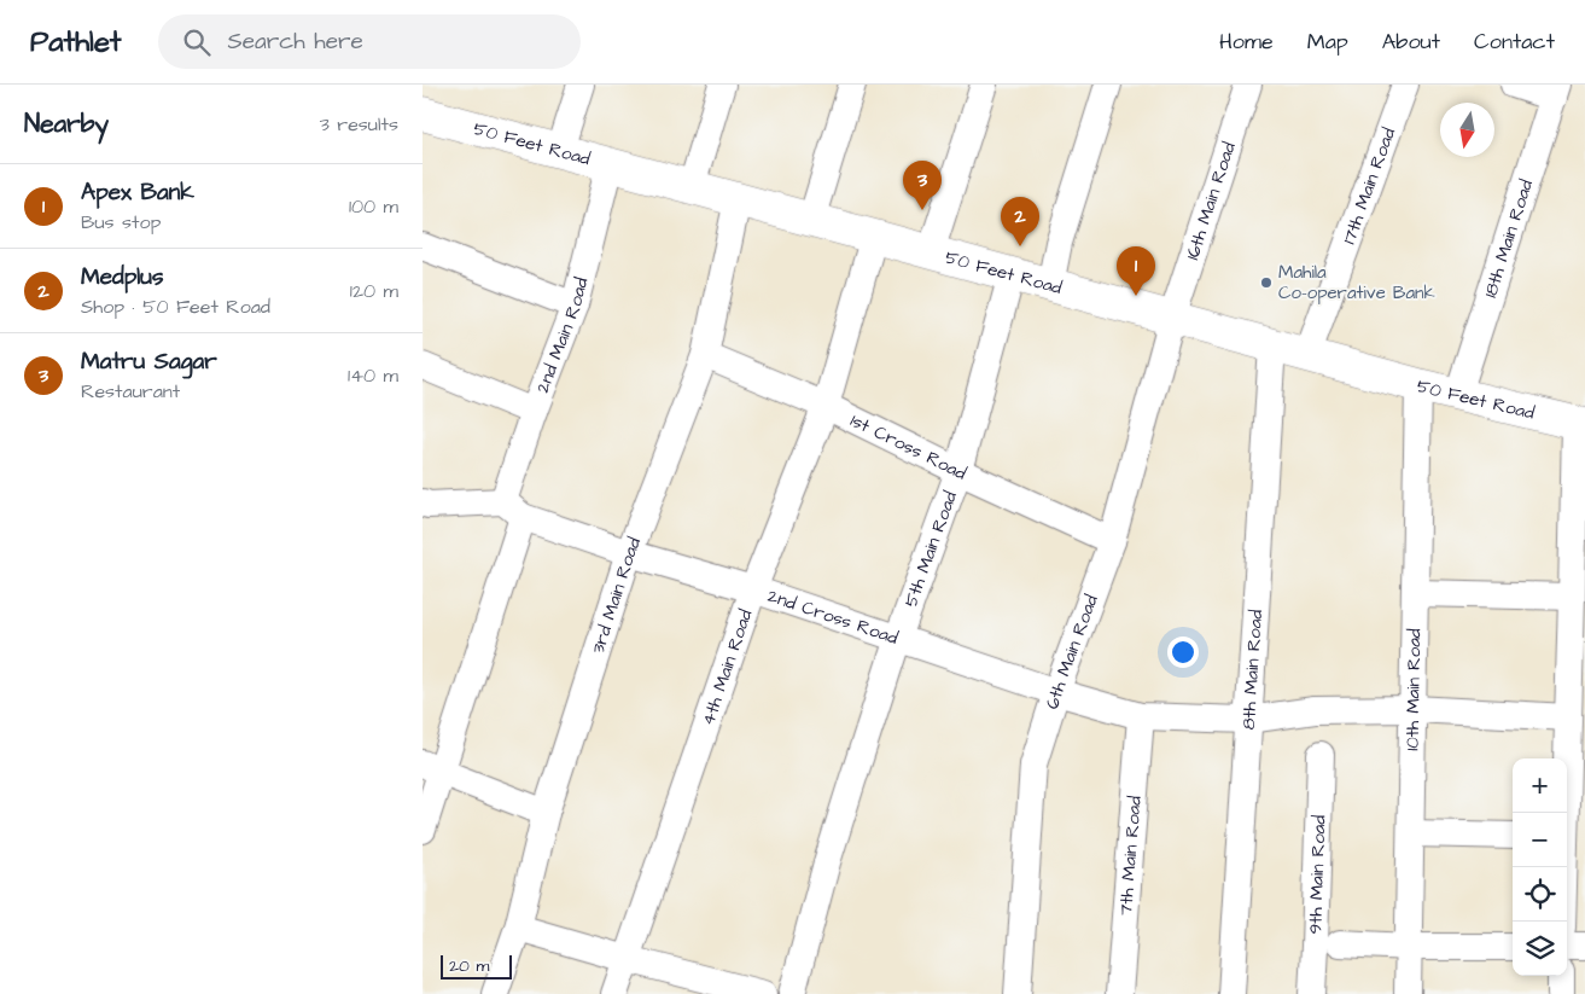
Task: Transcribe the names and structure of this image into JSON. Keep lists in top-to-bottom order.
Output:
{
  "streets": {
    "main road": ["50 Feet Road"],
    "street": [
      "17th Main Road",
      "16th Main Road",
      "18th Main Road",
      "2nd Main Road",
      "1st Cross Road",
      "5th Main Road",
      "3rd Main Road",
      "2nd Cross Road",
      "6th Main Road",
      "4th Main Road",
      "8th Main Road",
      "10th Main Road",
      "7th Main Road",
      "9th Main Road"
    ]
  },
  "crossings": [
    ["50 Feet Road", "17th Main Road"],
    ["50 Feet Road", "16th Main Road"],
    ["50 Feet Road", "18th Main Road"],
    ["50 Feet Road", "2nd Main Road"],
    ["50 Feet Road", "5th Main Road"],
    ["50 Feet Road", "3rd Main Road"],
    ["50 Feet Road", "6th Main Road"],
    ["50 Feet Road", "4th Main Road"],
    ["50 Feet Road", "8th Main Road"],
    ["50 Feet Road", "10th Main Road"],
    ["16th Main Road", "6th Main Road"],
    ["2nd Main Road", "2nd Cross Road"],
    ["1st Cross Road", "5th Main Road"],
    ["1st Cross Road", "3rd Main Road"],
    ["1st Cross Road", "6th Main Road"],
    ["1st Cross Road", "4th Main Road"],
    ["5th Main Road", "2nd Cross Road"],
    ["3rd Main Road", "2nd Cross Road"],
    ["2nd Cross Road", "6th Main Road"],
    ["2nd Cross Road", "4th Main Road"],
    ["2nd Cross Road", "8th Main Road"],
    ["2nd Cross Road", "7th Main Road"]
  ],
  "places": ["Mahila Co-operative Bank"],
  "scale_bar": "20 m",
  "north": "bottom",
  "page": {
    "header": "Pathlet",
    "search": "Search here",
    "nav": [
      "Home",
      "Map",
      "About",
      "Contact"
    ],
    "heading": ["Nearby", "3 results"],
    "pins": ["3", "2", "1"],
    "list": [
      {
        "mark": "1",
        "name": "Apex Bank",
        "note": "Bus stop",
        "value": "100 m"
      },
      {
        "mark": "2",
        "name": "Medplus",
        "note": "Shop · 50 Feet Road",
        "value": "120 m"
      },
      {
        "mark": "3",
        "name": "Matru Sagar",
        "note": "Restaurant",
        "value": "140 m"
      }
    ],
    "map_buttons": ["+", "−"],
    "scale": "20 m"
  }
}
